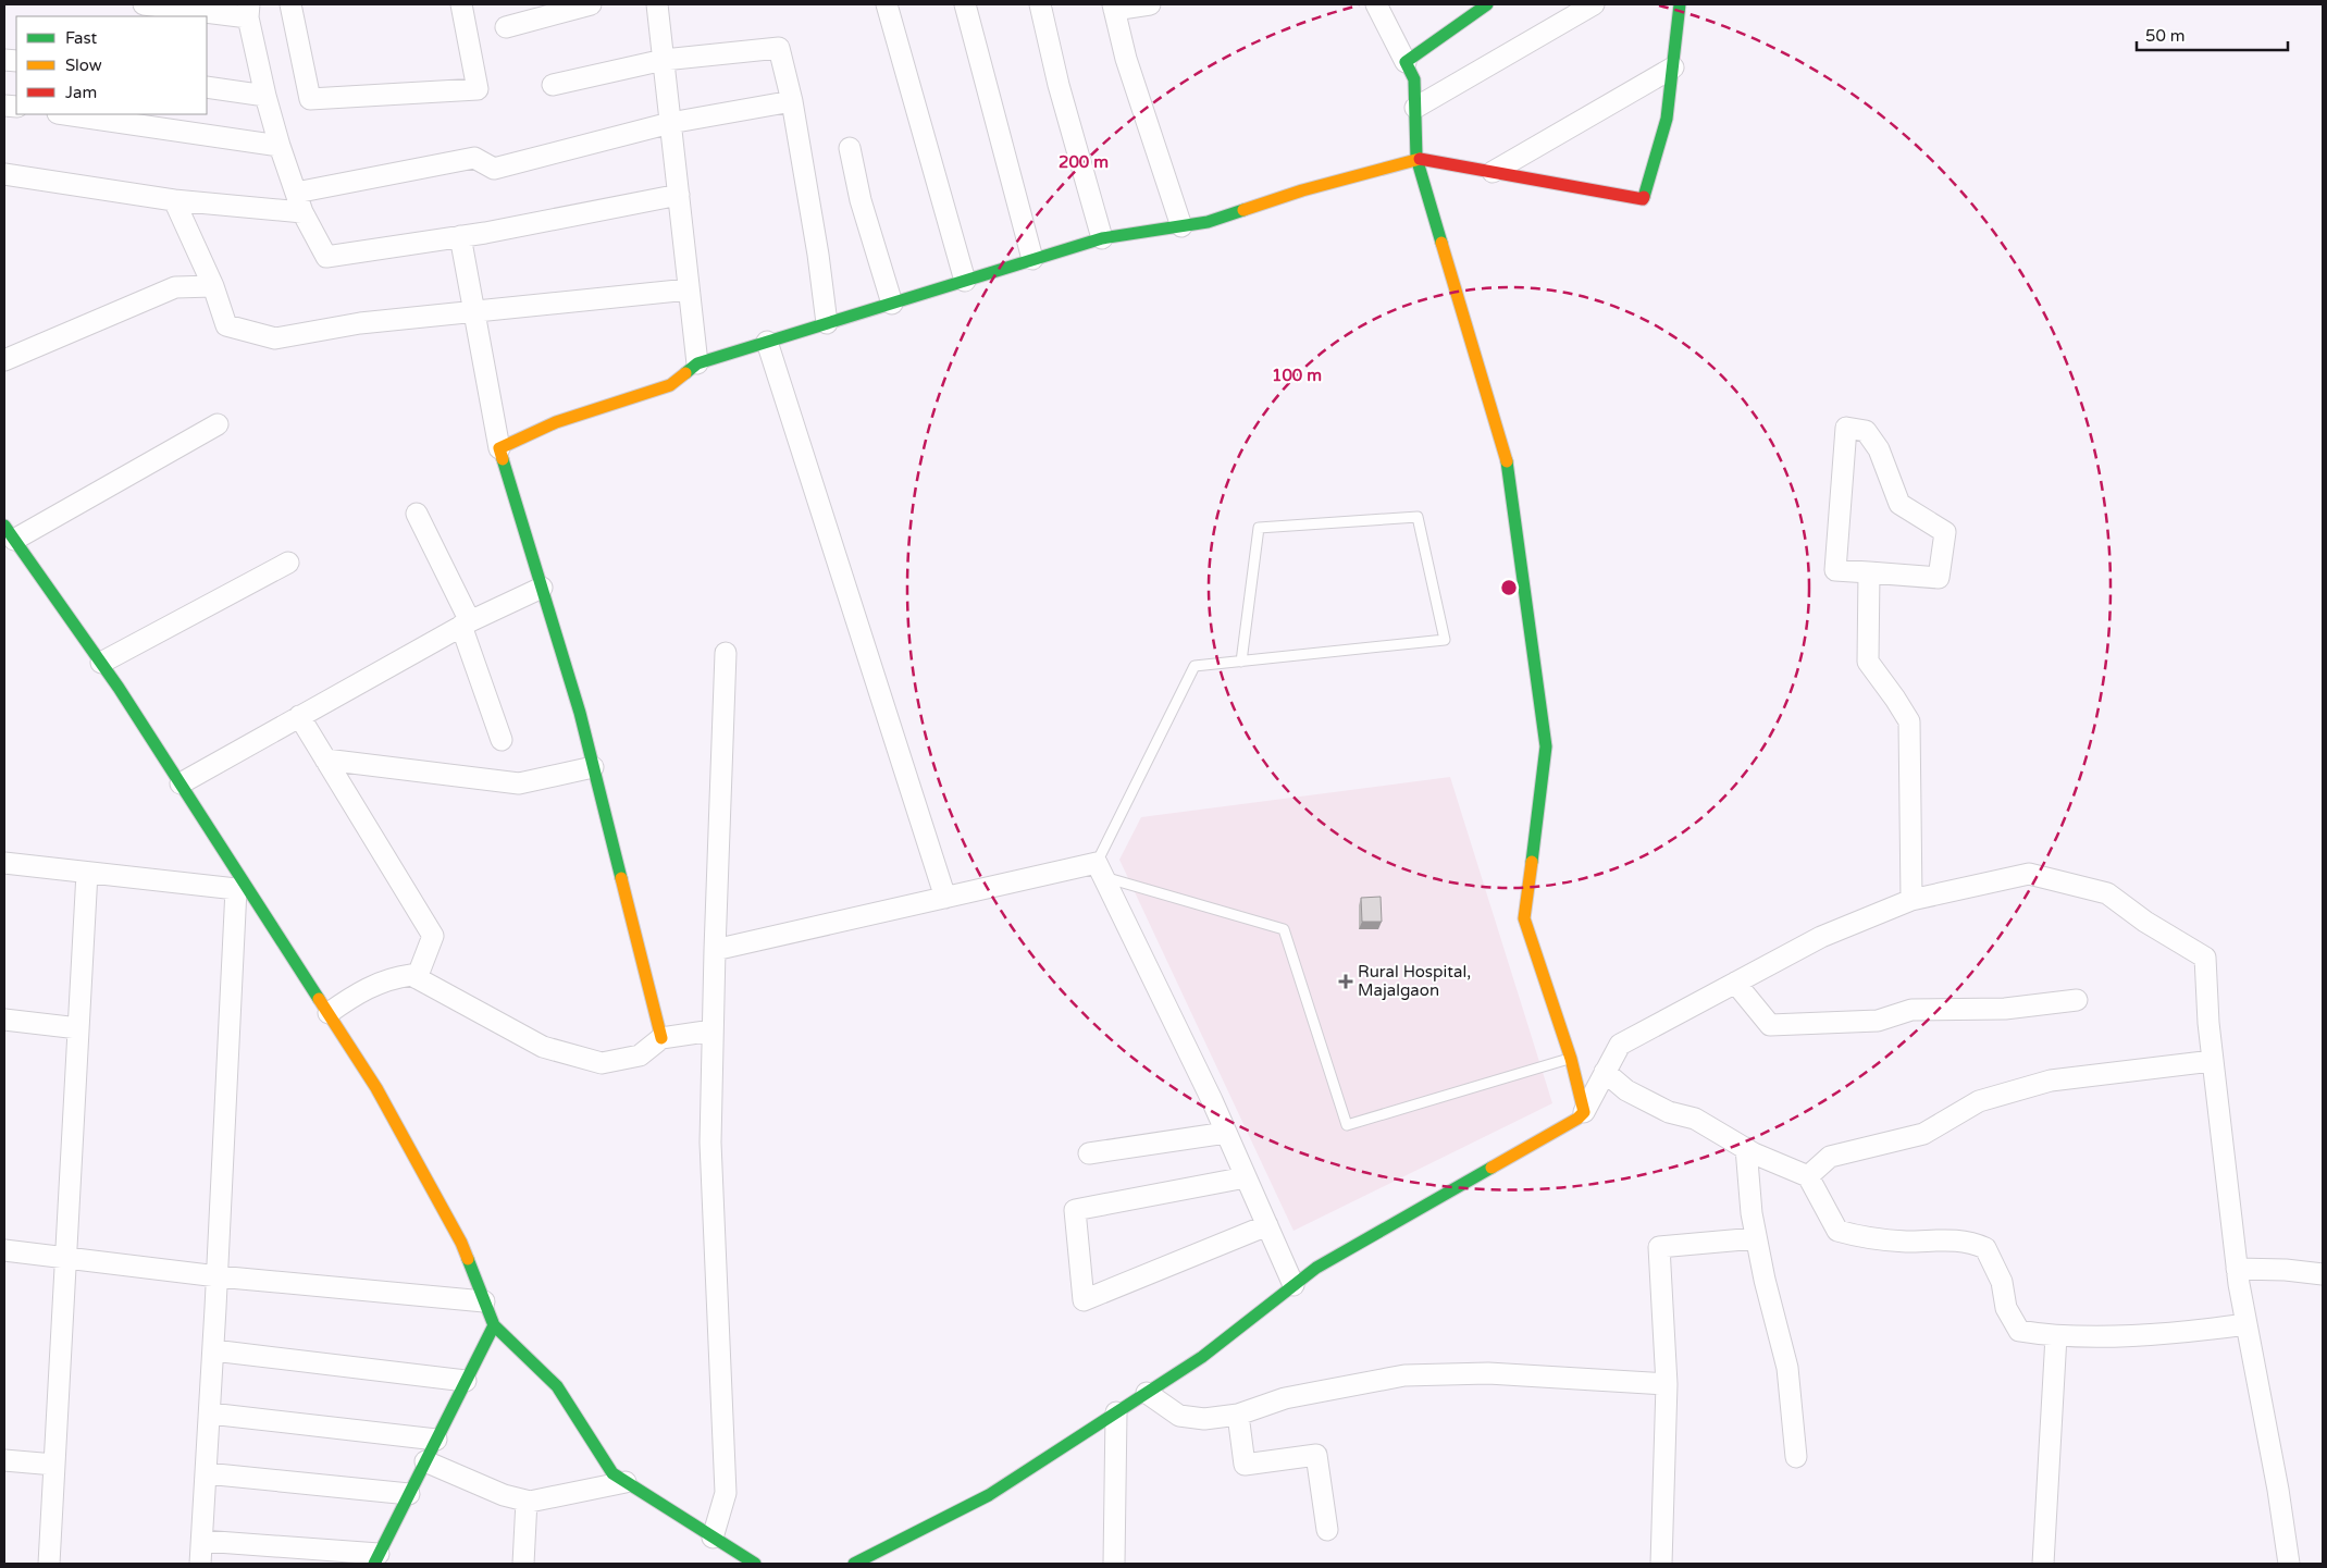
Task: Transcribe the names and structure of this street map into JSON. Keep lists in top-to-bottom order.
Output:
{
  "places": {
    "health": ["Rural Hospital, Majalgaon"]
  },
  "legend": ["Fast", "Slow", "Jam"],
  "scale_bar": "50 m",
  "rings": ["200 m", "100 m"]
}
